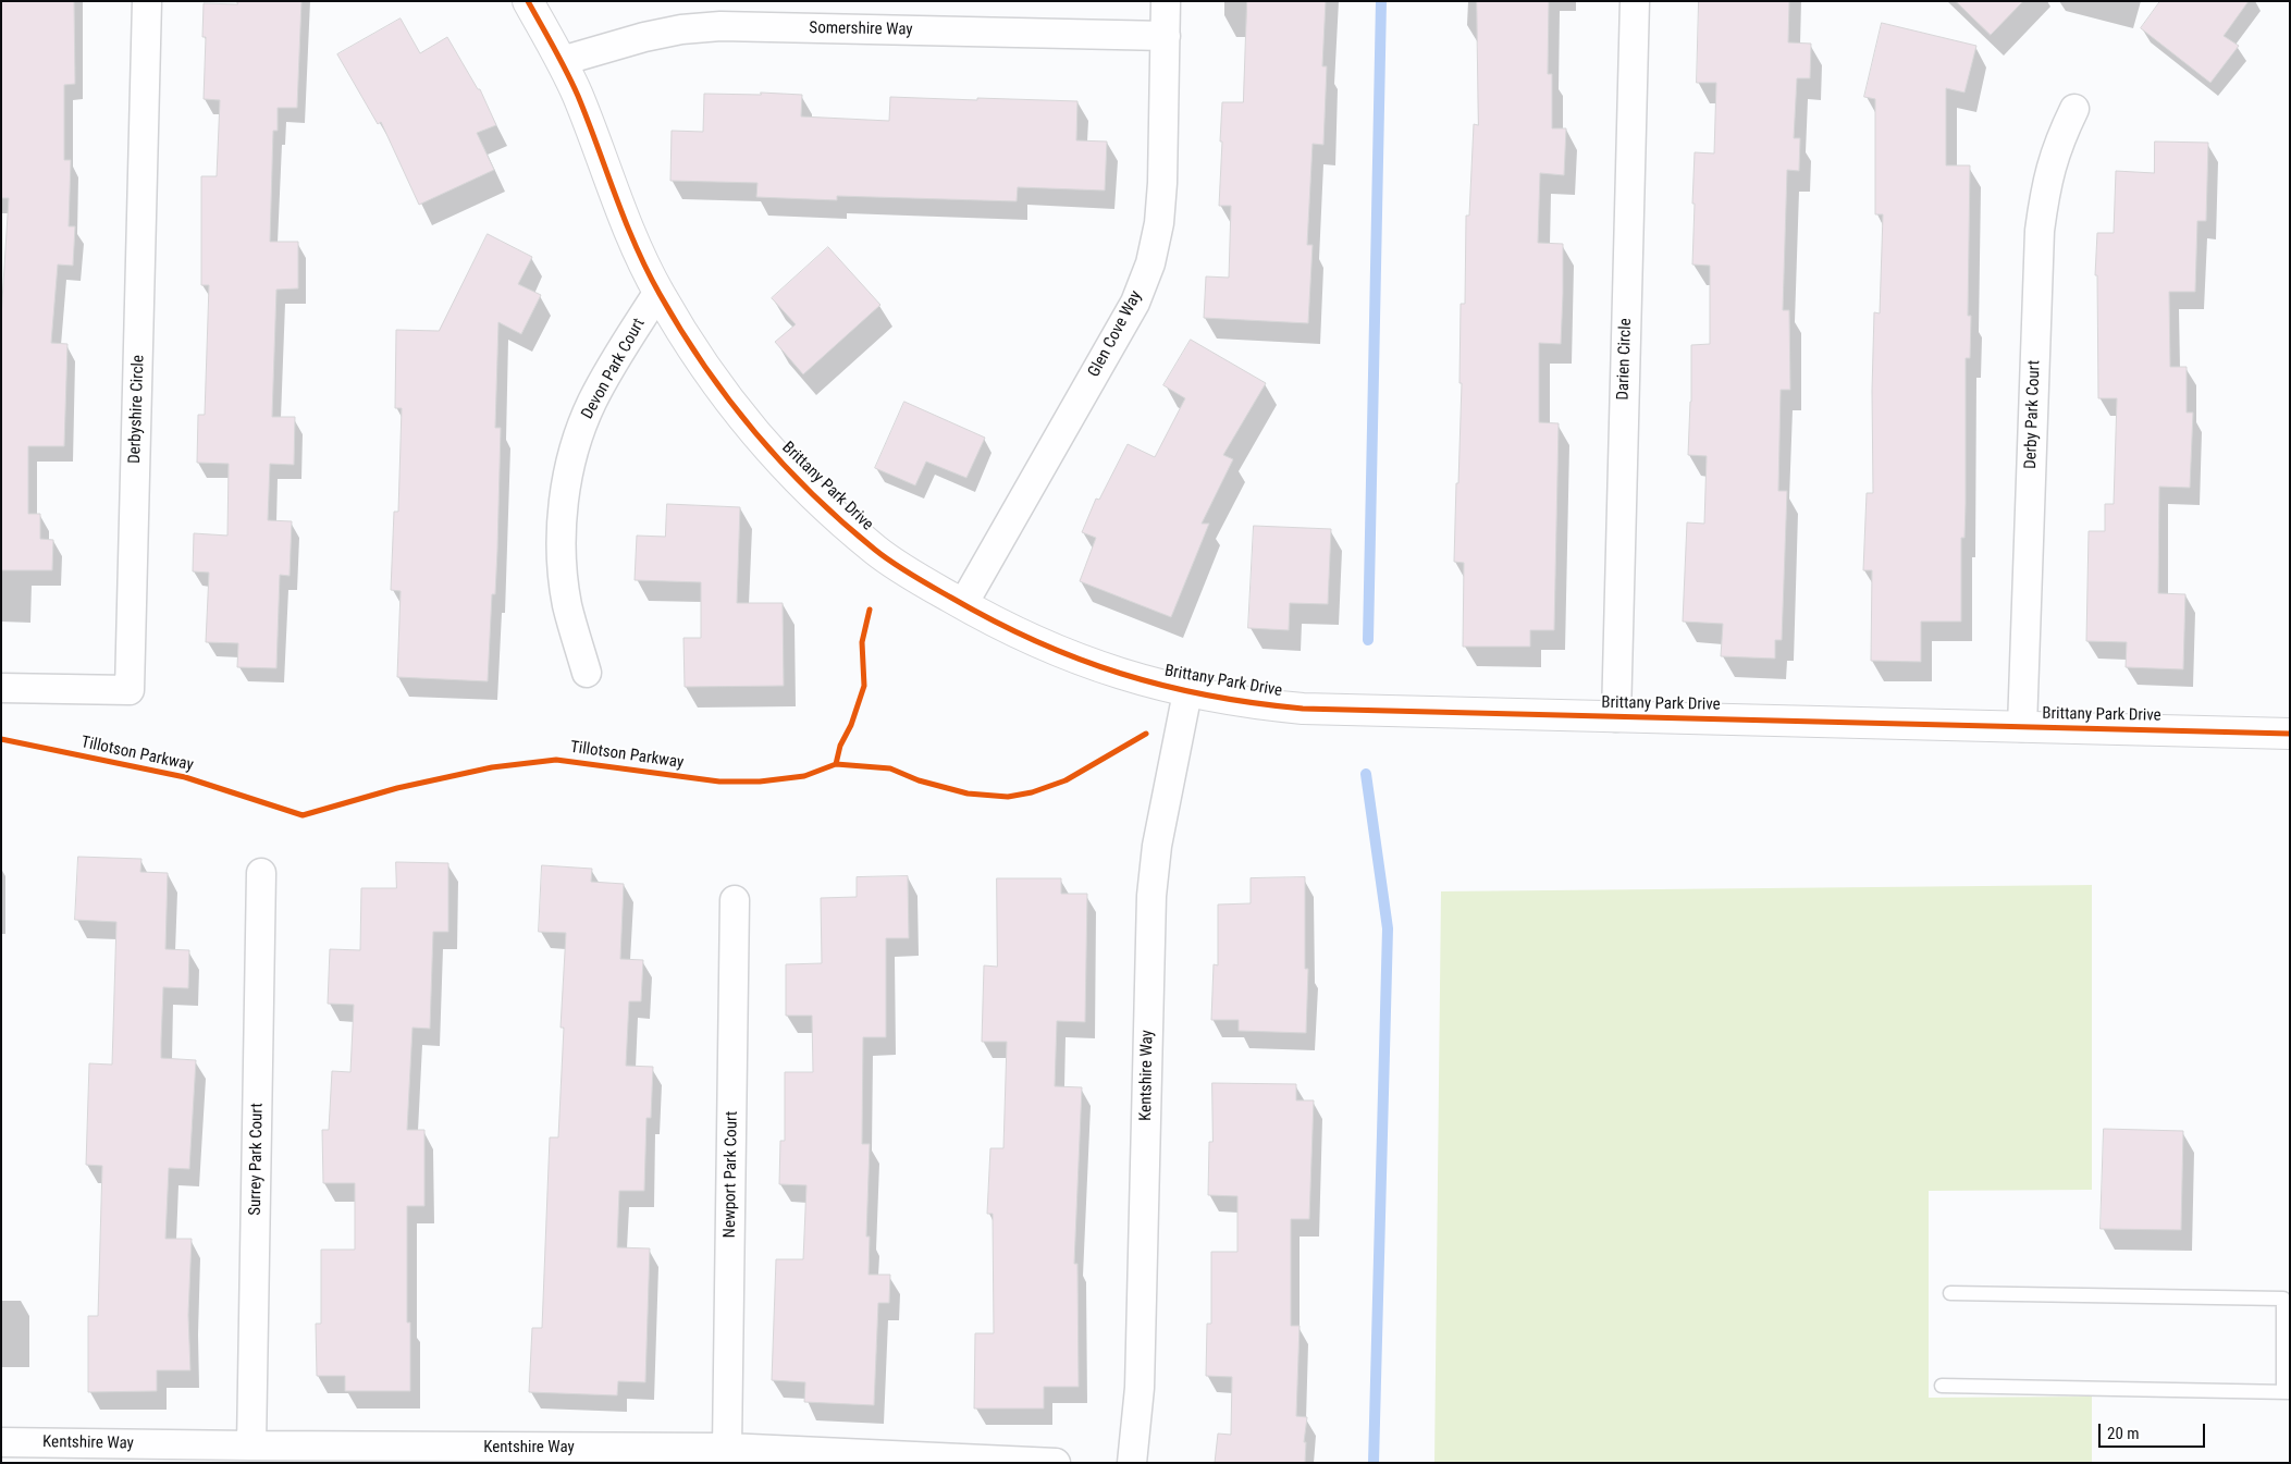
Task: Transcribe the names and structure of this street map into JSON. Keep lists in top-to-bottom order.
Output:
{
  "streets": {
    "street": [
      "Somershire Way",
      "Glen Cove Way",
      "Darien Circle",
      "Devon Park Court",
      "Derbyshire Circle",
      "Derby Park Court",
      "Brittany Park Drive",
      "Kentshire Way",
      "Surrey Park Court",
      "Newport Park Court"
    ],
    "cycle path": ["Tillotson Parkway"]
  },
  "crossings": [
    ["Somershire Way", "Glen Cove Way"],
    ["Somershire Way", "Brittany Park Drive"],
    ["Glen Cove Way", "Brittany Park Drive"],
    ["Darien Circle", "Brittany Park Drive"],
    ["Devon Park Court", "Brittany Park Drive"],
    ["Derby Park Court", "Brittany Park Drive"],
    ["Brittany Park Drive", "Kentshire Way"],
    ["Kentshire Way", "Surrey Park Court"],
    ["Kentshire Way", "Newport Park Court"]
  ],
  "scale_bar": "20 m"
}
